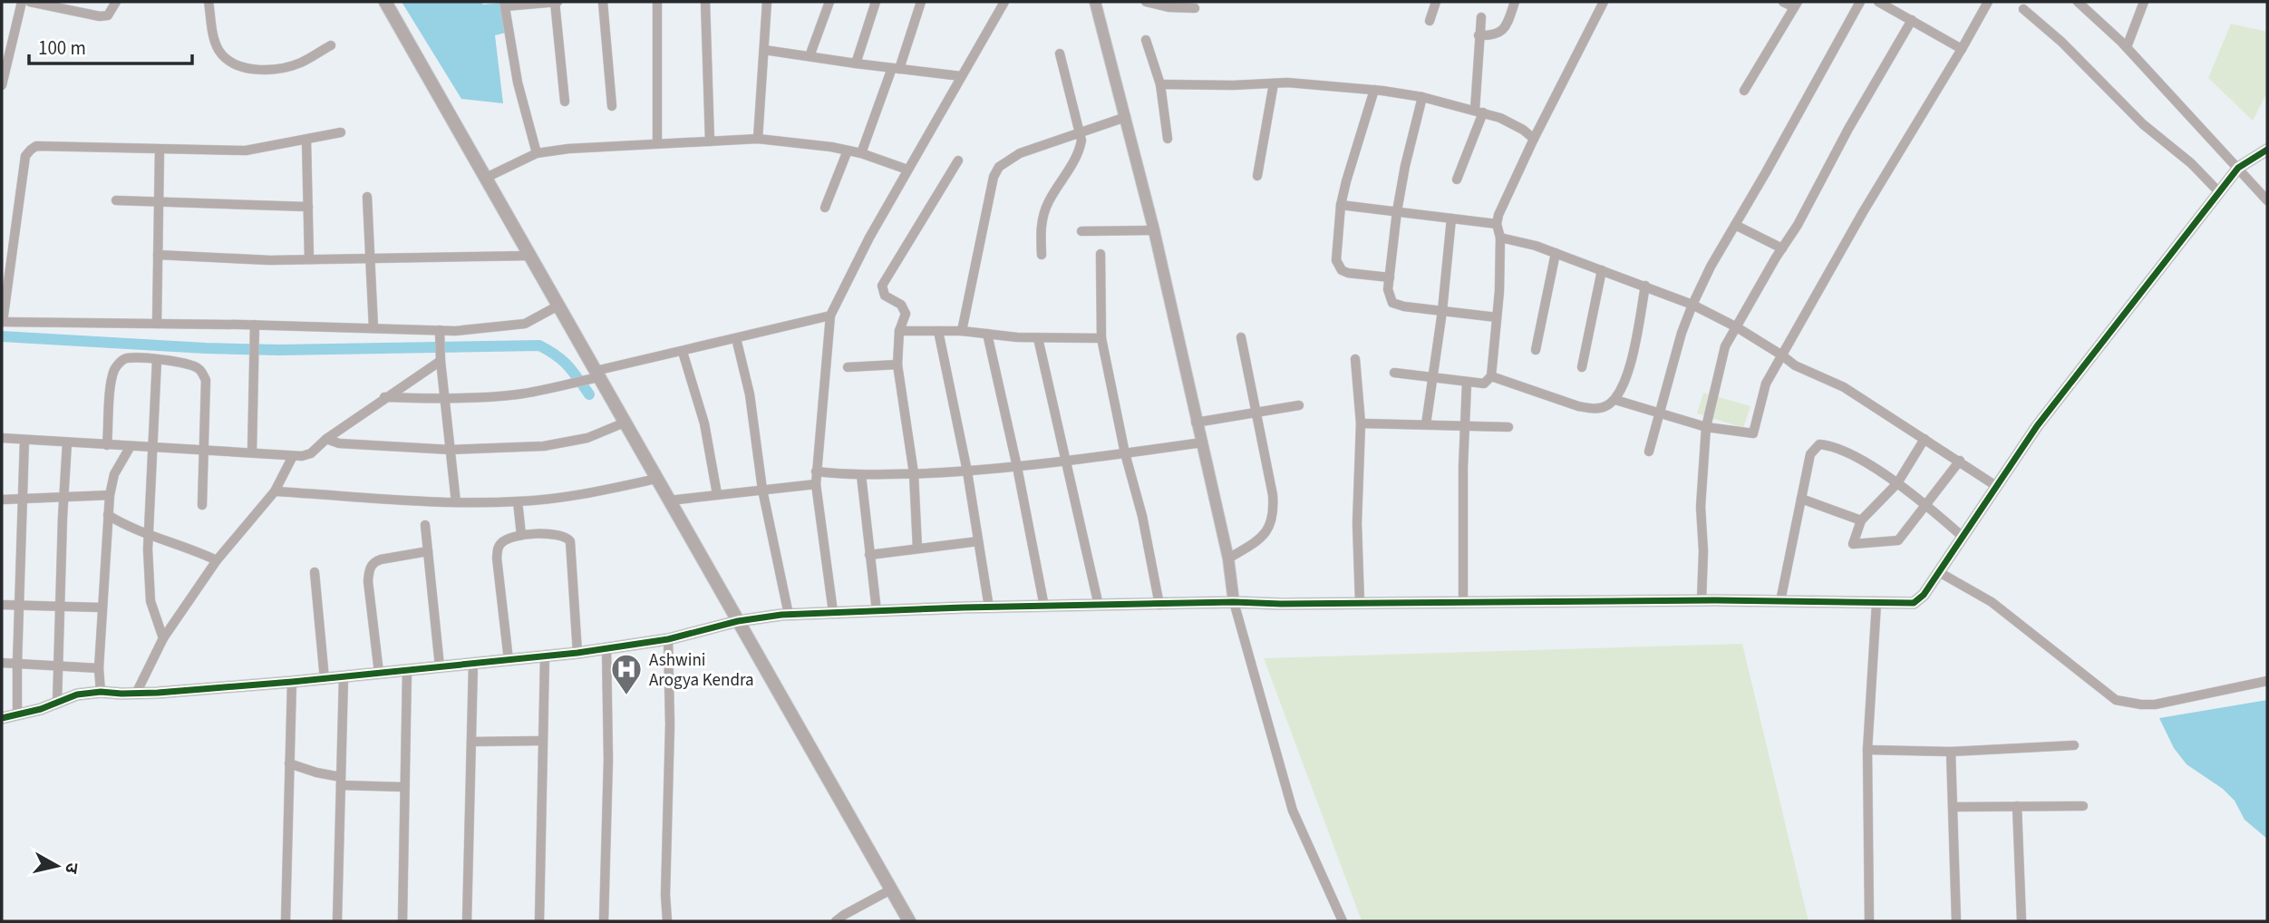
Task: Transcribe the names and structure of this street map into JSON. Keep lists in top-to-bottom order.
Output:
{
  "places": {
    "hospital": ["Ashwini Arogya Kendra"]
  },
  "scale_bar": "100 m",
  "north": "right"
}
